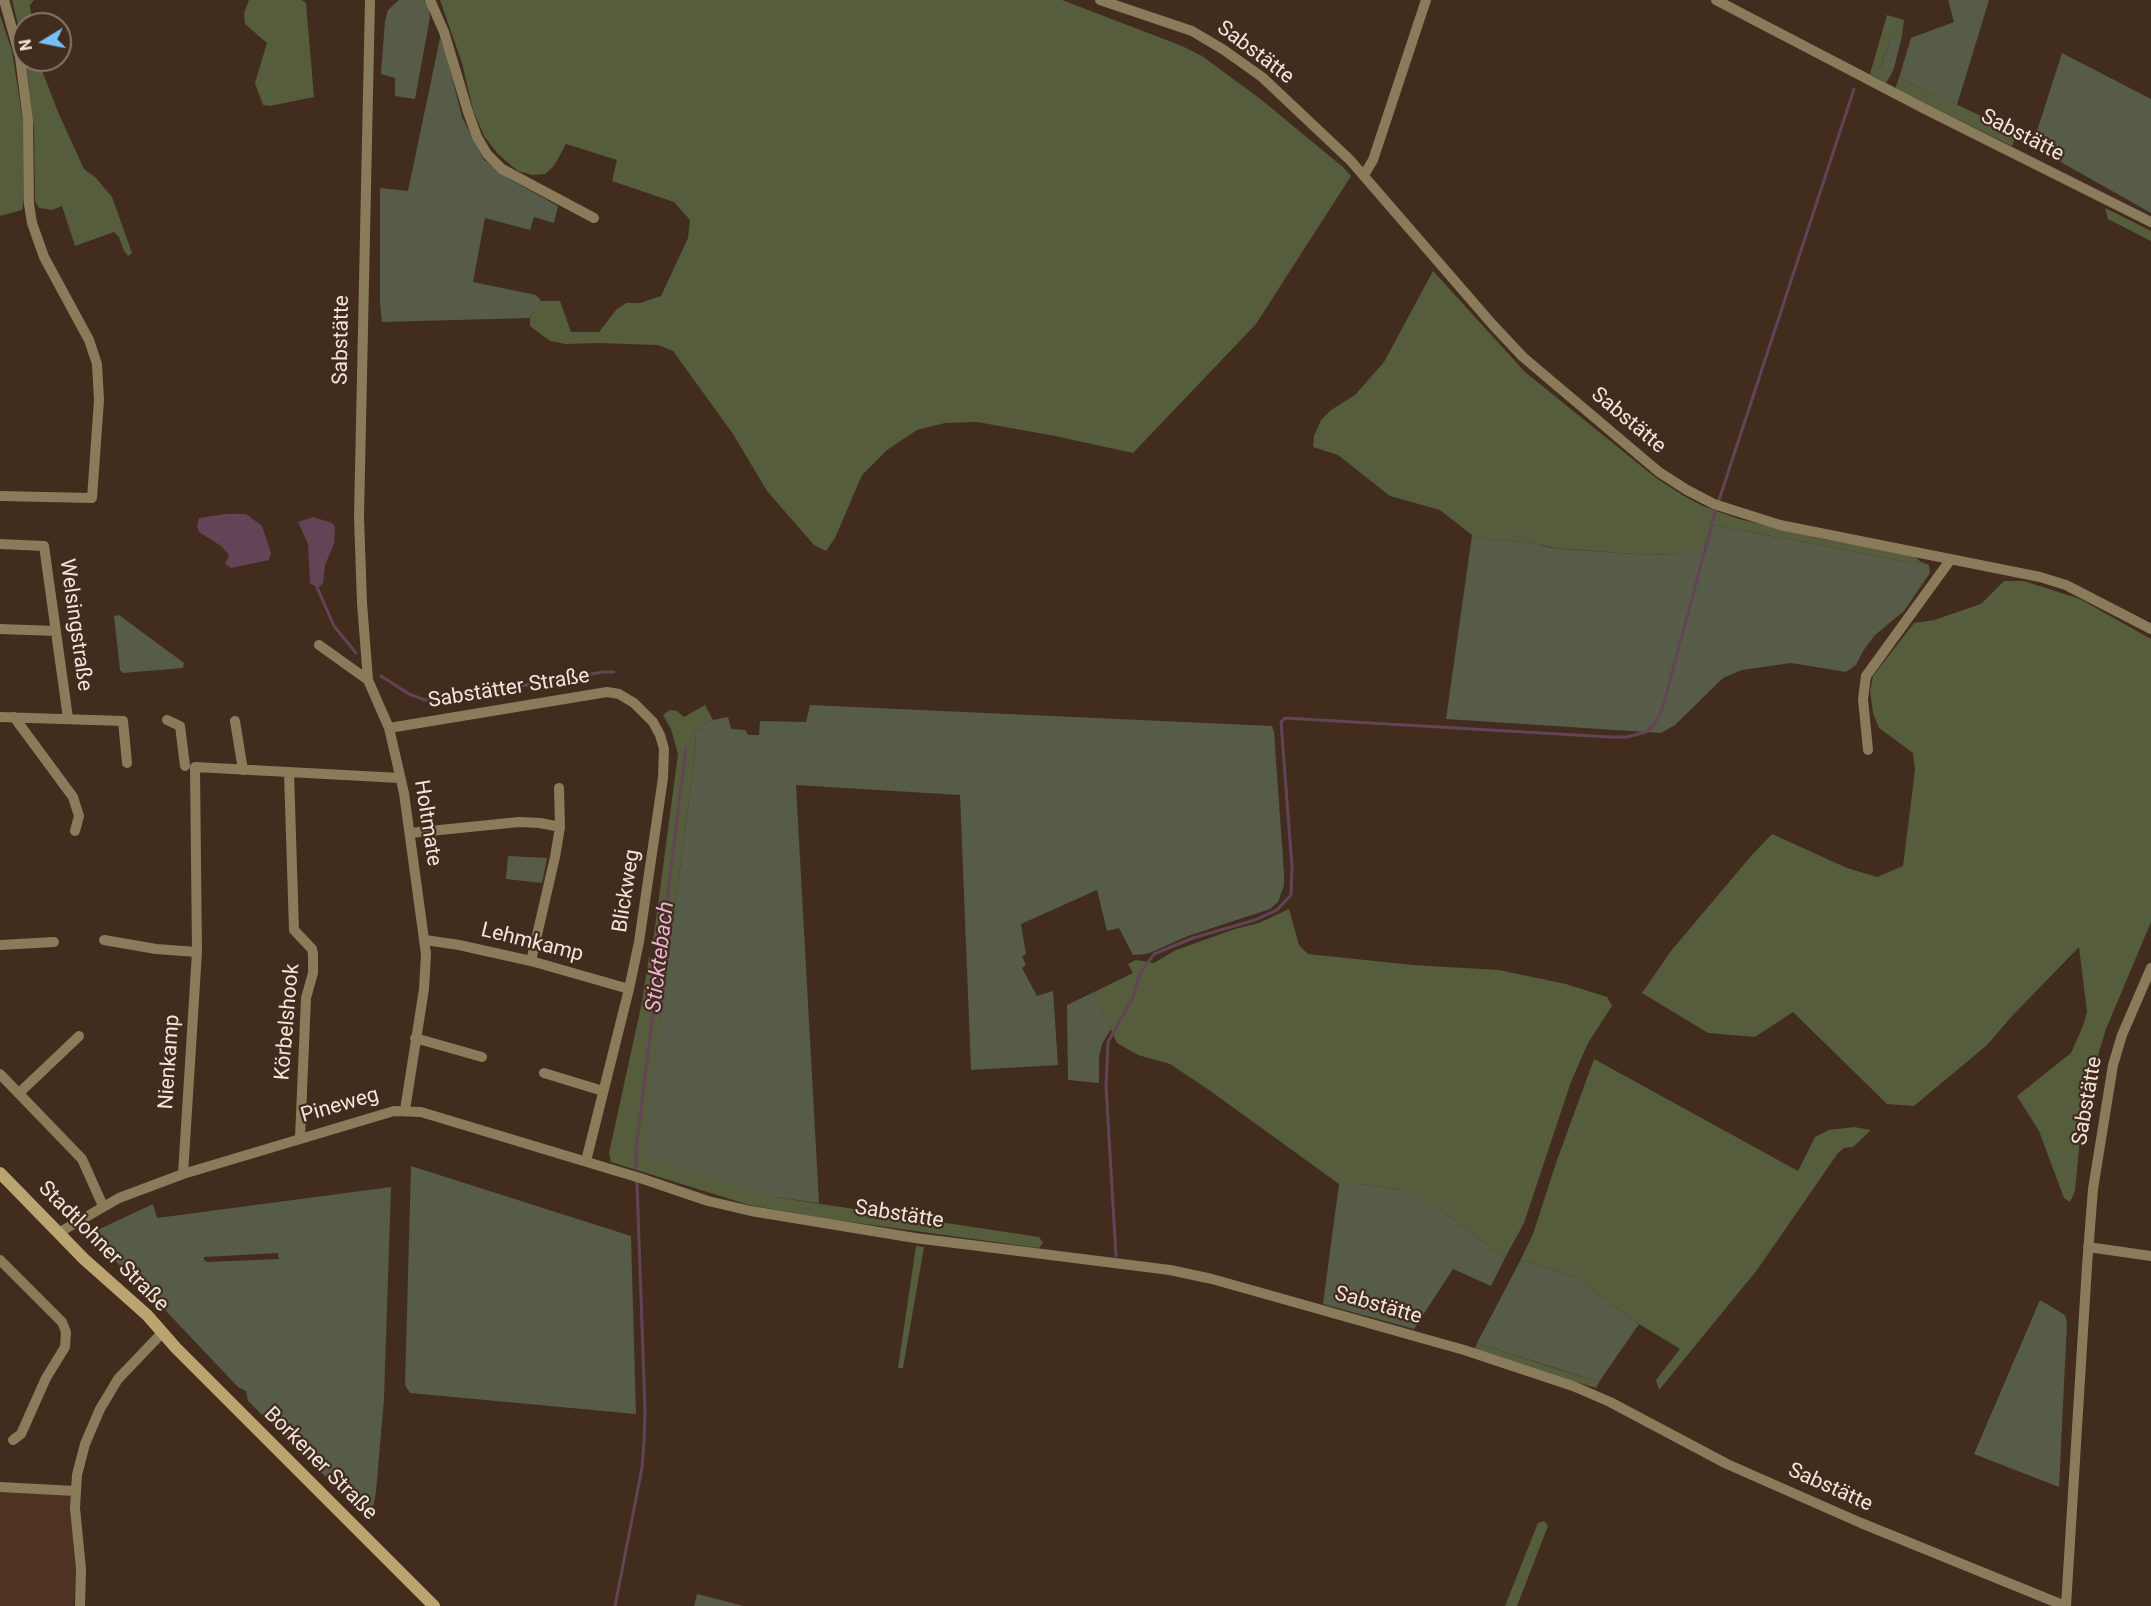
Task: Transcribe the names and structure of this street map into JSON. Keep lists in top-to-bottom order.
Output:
{
  "streets": {
    "main road": ["Stadtlohner Straße", "Borkener Straße"],
    "street": [
      "Sabstätte",
      "Welsingstraße",
      "Sabstätter Straße",
      "Holtmate",
      "Blickweg",
      "Lehmkamp",
      "Körbelshook",
      "Nienkamp",
      "Pineweg"
    ]
  },
  "crossings": [
    ["Sabstätte", "Holtmate"],
    ["Sabstätte", "Pineweg"],
    ["Sabstätter Straße", "Holtmate"],
    ["Sabstätter Straße", "Blickweg"],
    ["Holtmate", "Lehmkamp"],
    ["Holtmate", "Pineweg"],
    ["Blickweg", "Lehmkamp"],
    ["Blickweg", "Pineweg"],
    ["Körbelshook", "Pineweg"],
    ["Nienkamp", "Pineweg"],
    ["Pineweg", "Stadtlohner Straße"],
    ["Stadtlohner Straße", "Borkener Straße"]
  ],
  "water": ["Sticktebach"],
  "north": "left"
}
